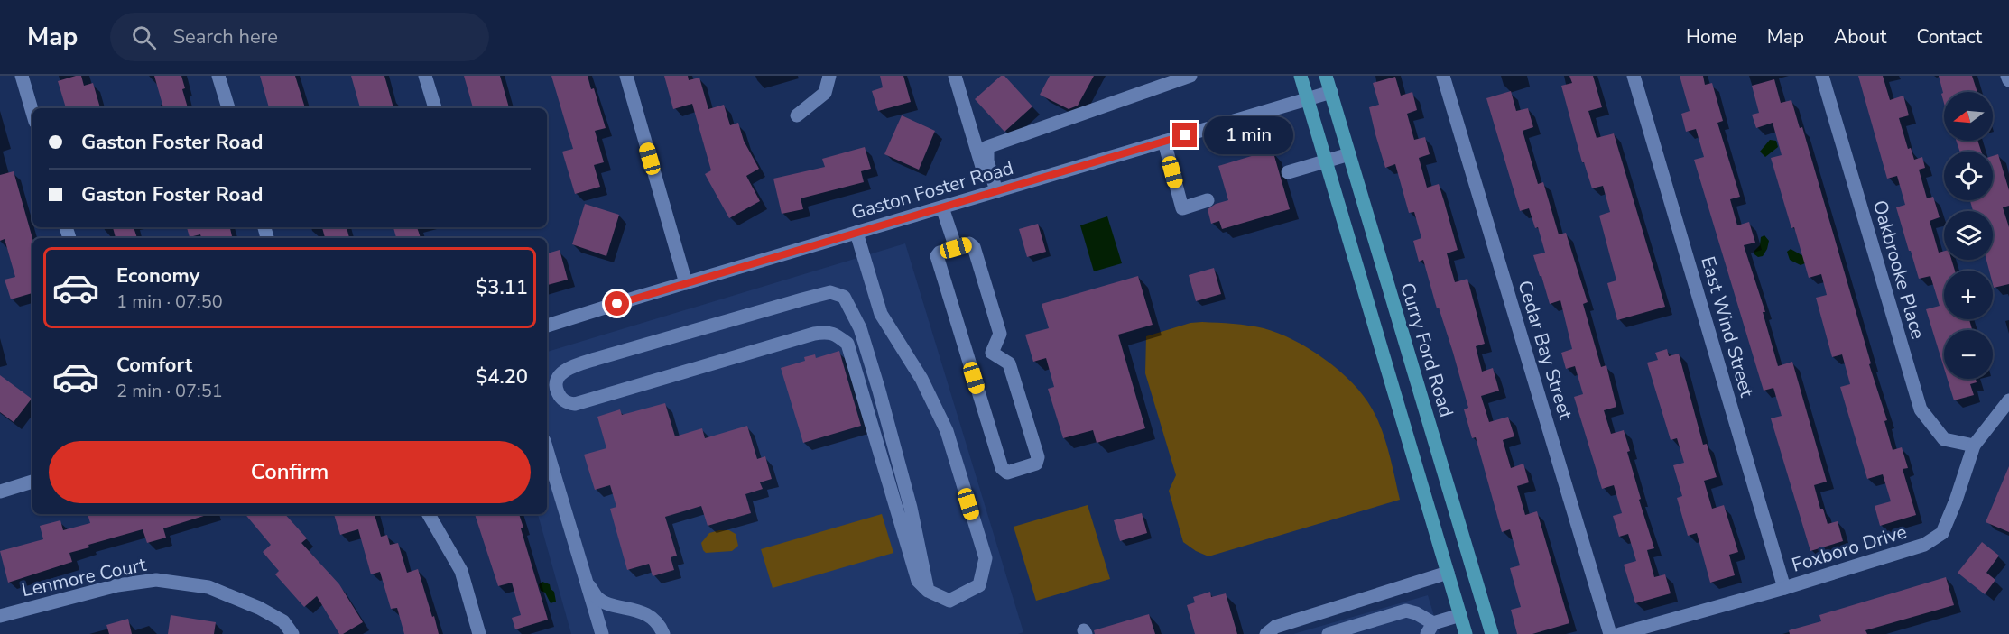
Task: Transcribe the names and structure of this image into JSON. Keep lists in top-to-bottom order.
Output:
{
  "streets": {
    "main road": ["Curry Ford Road"],
    "street": [
      "Gaston Foster Road",
      "Oakbrooke Place",
      "East Wind Street",
      "Cedar Bay Street",
      "Foxboro Drive",
      "Lenmore Court"
    ]
  },
  "crossings": [
    ["Gaston Foster Road", "Curry Ford Road"],
    ["Oakbrooke Place", "Foxboro Drive"],
    ["East Wind Street", "Foxboro Drive"]
  ],
  "north": "left",
  "page": {
    "header": "Map",
    "search": "Search here",
    "nav": [
      "Home",
      "Map",
      "About",
      "Contact"
    ],
    "map_buttons": ["+", "−"],
    "banner": ["Gaston Foster Road", "Gaston Foster Road"],
    "bubble": "1 min",
    "list": [
      {
        "name": "Economy",
        "note": "1 min · 07:50",
        "value": "$3.11"
      },
      {
        "name": "Comfort",
        "note": "2 min · 07:51",
        "value": "$4.20"
      }
    ],
    "buttons": "Confirm"
  }
}
